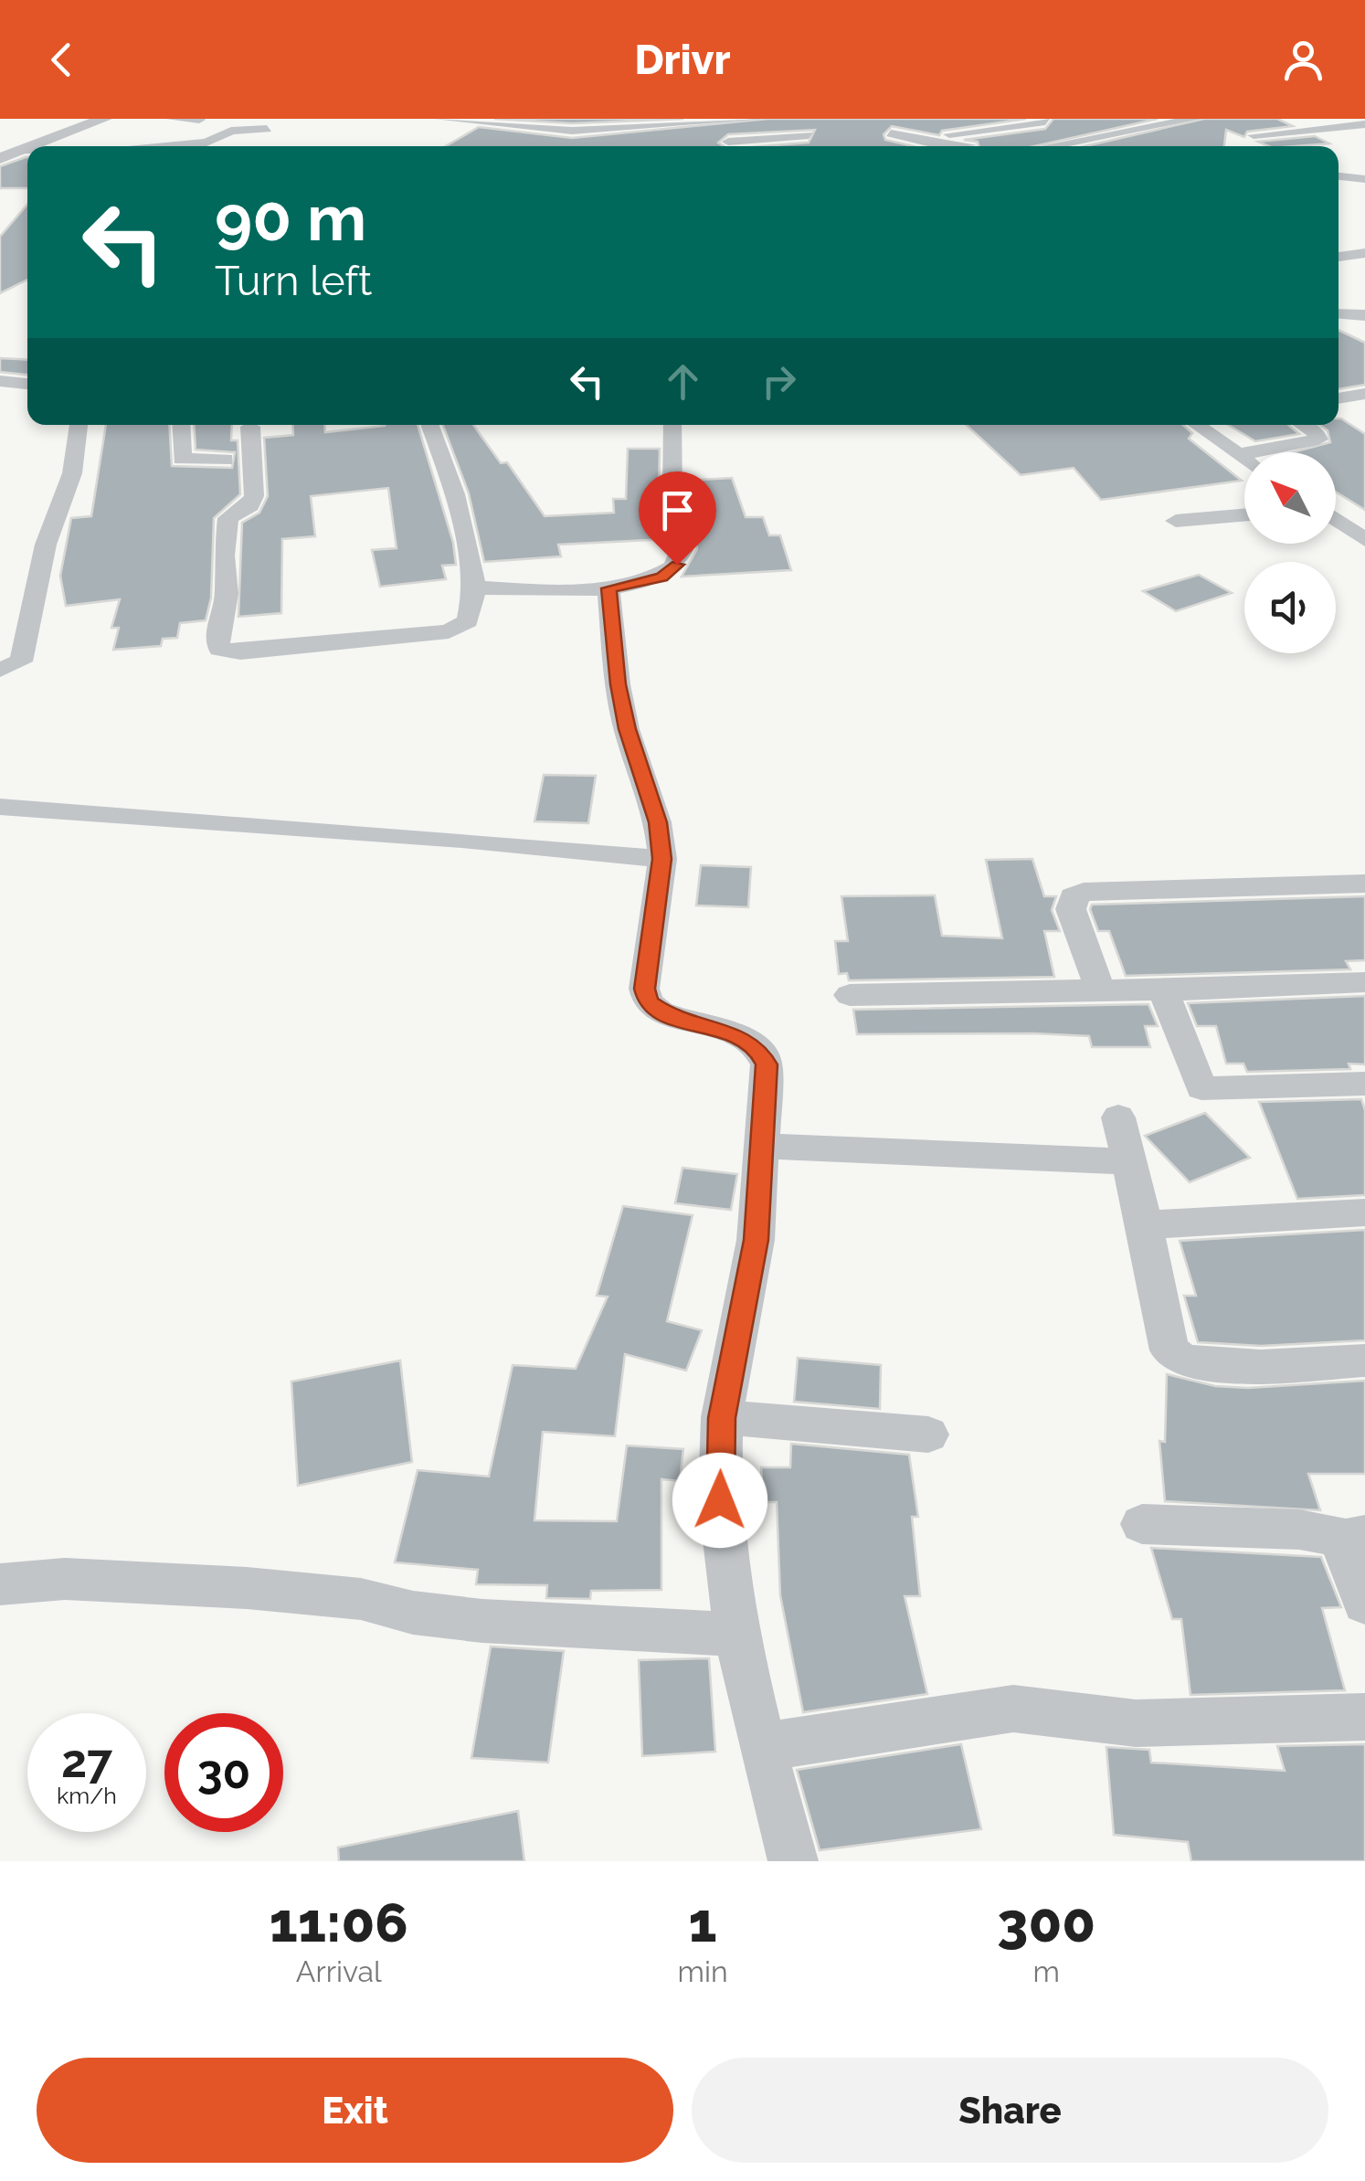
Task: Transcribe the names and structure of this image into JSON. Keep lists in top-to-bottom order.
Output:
{
  "north": "top left",
  "page": {
    "header": "Drivr",
    "turn": ["90 m", "Turn left"],
    "speed": "27 km/h",
    "limit": "30",
    "eta": [
      "11:06",
      "Arrival",
      "1",
      "min",
      "300",
      "m"
    ],
    "buttons": ["Exit", "Share"]
  }
}
